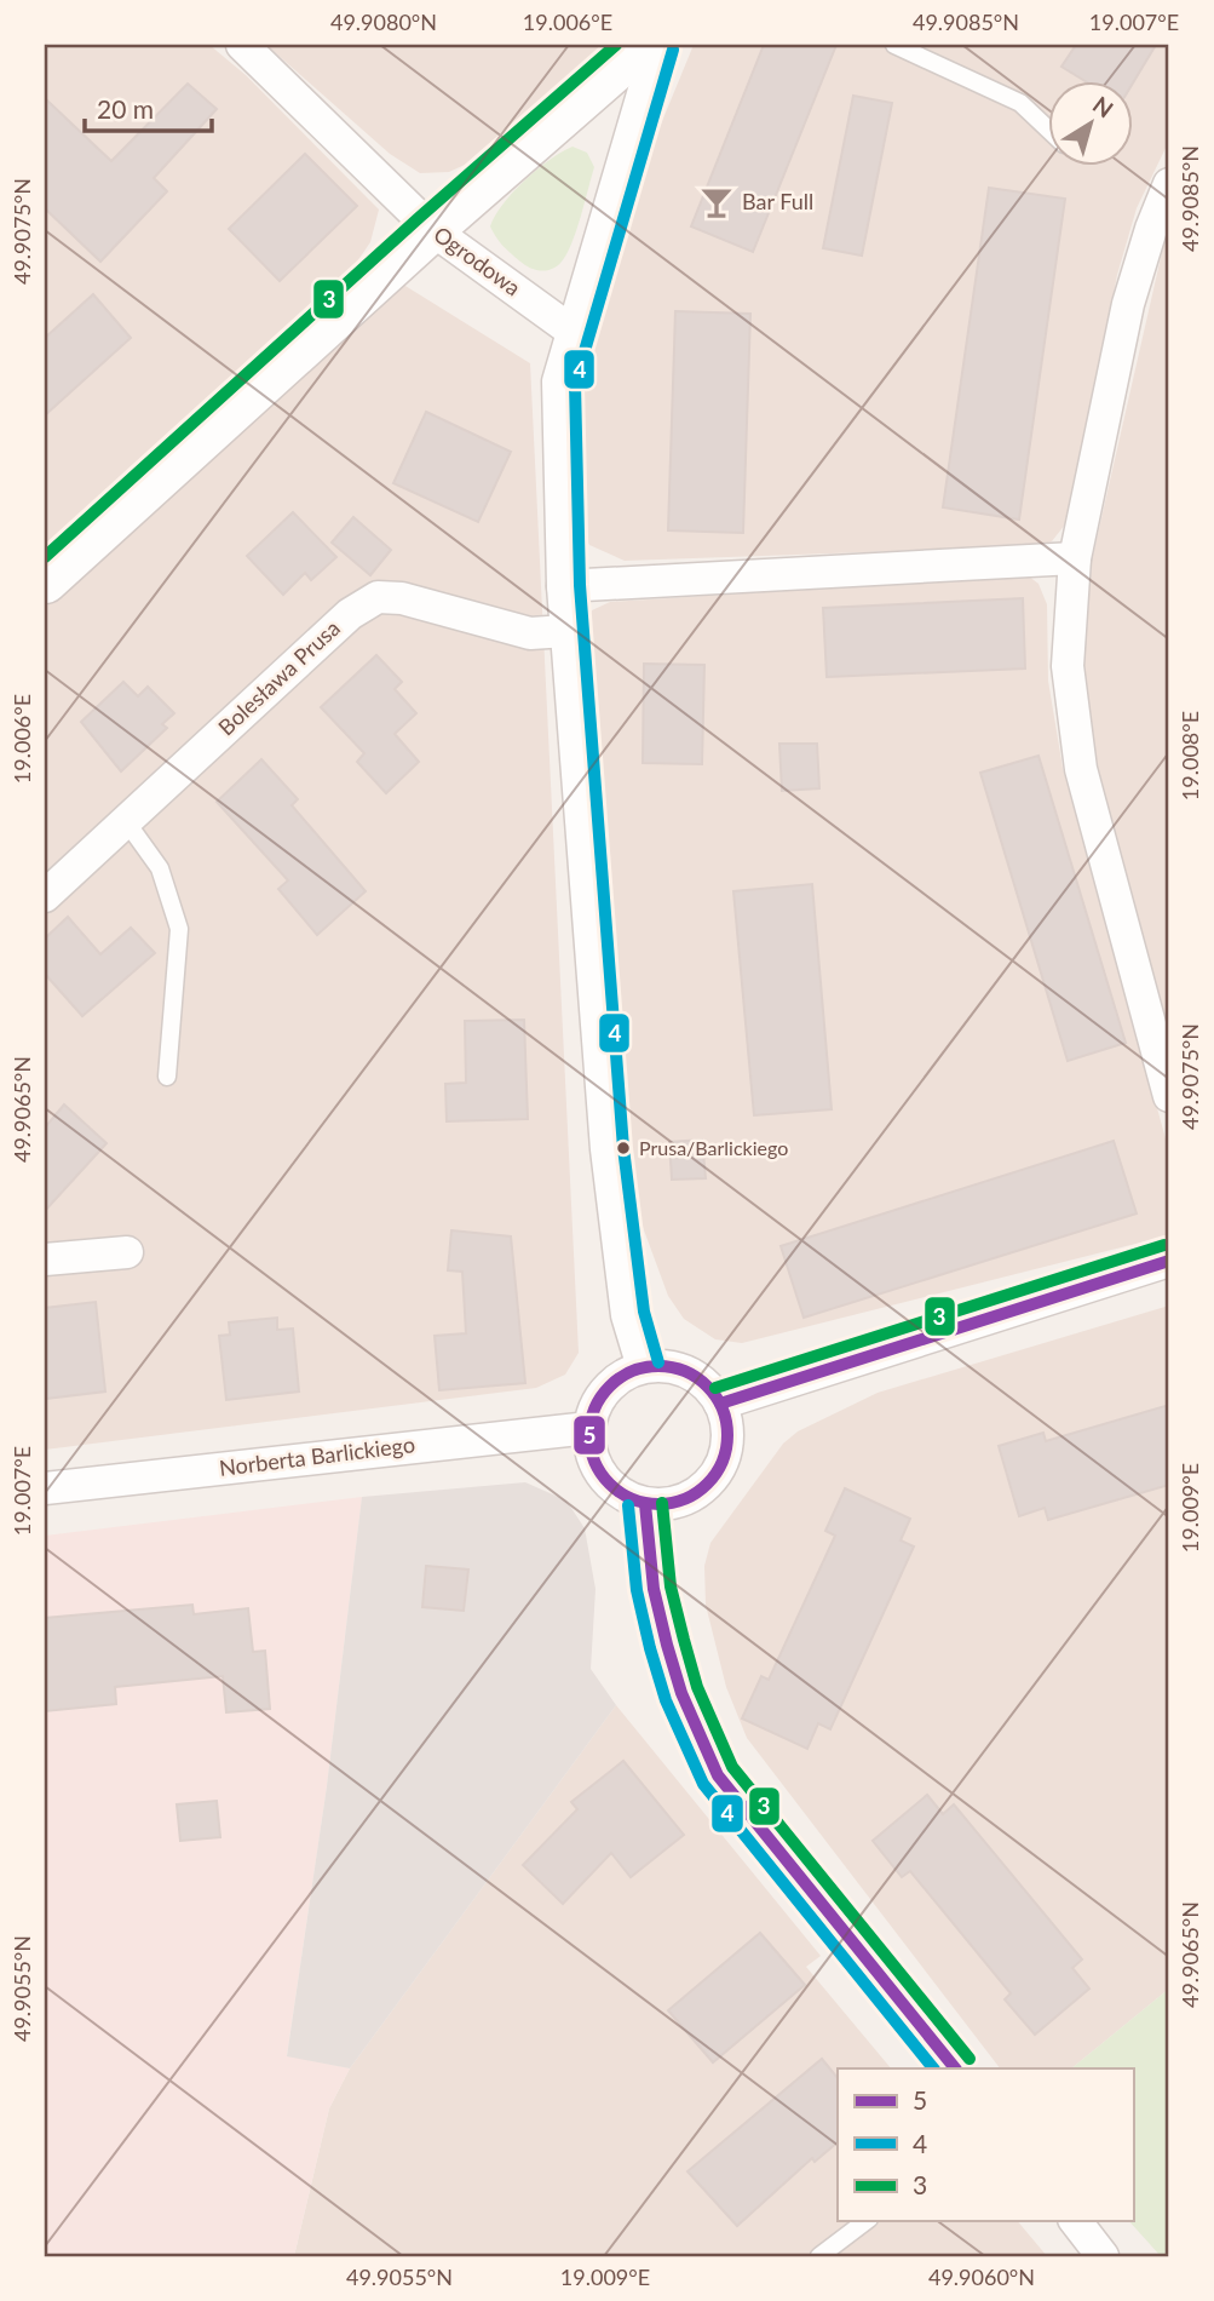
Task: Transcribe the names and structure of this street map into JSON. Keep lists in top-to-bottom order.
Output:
{
  "streets": {
    "street": ["Ogrodowa", "Bolesława Prusa", "Norberta Barlickiego"]
  },
  "places": {
    "bar": ["Bar Full"],
    "other": ["Prusa/Barlickiego"]
  },
  "lines": ["transit line 3", "transit line 4", "transit line 5"],
  "legend": ["5", "4", "3"],
  "scale_bar": "20 m",
  "north": "top right",
  "coordinates": [
    "49.9080°N",
    "19.006°E",
    "49.9085°N",
    "19.007°E",
    "49.9075°N",
    "19.008°E",
    "49.9065°N",
    "19.009°E",
    "49.9055°N",
    "49.9060°N"
  ]
}
